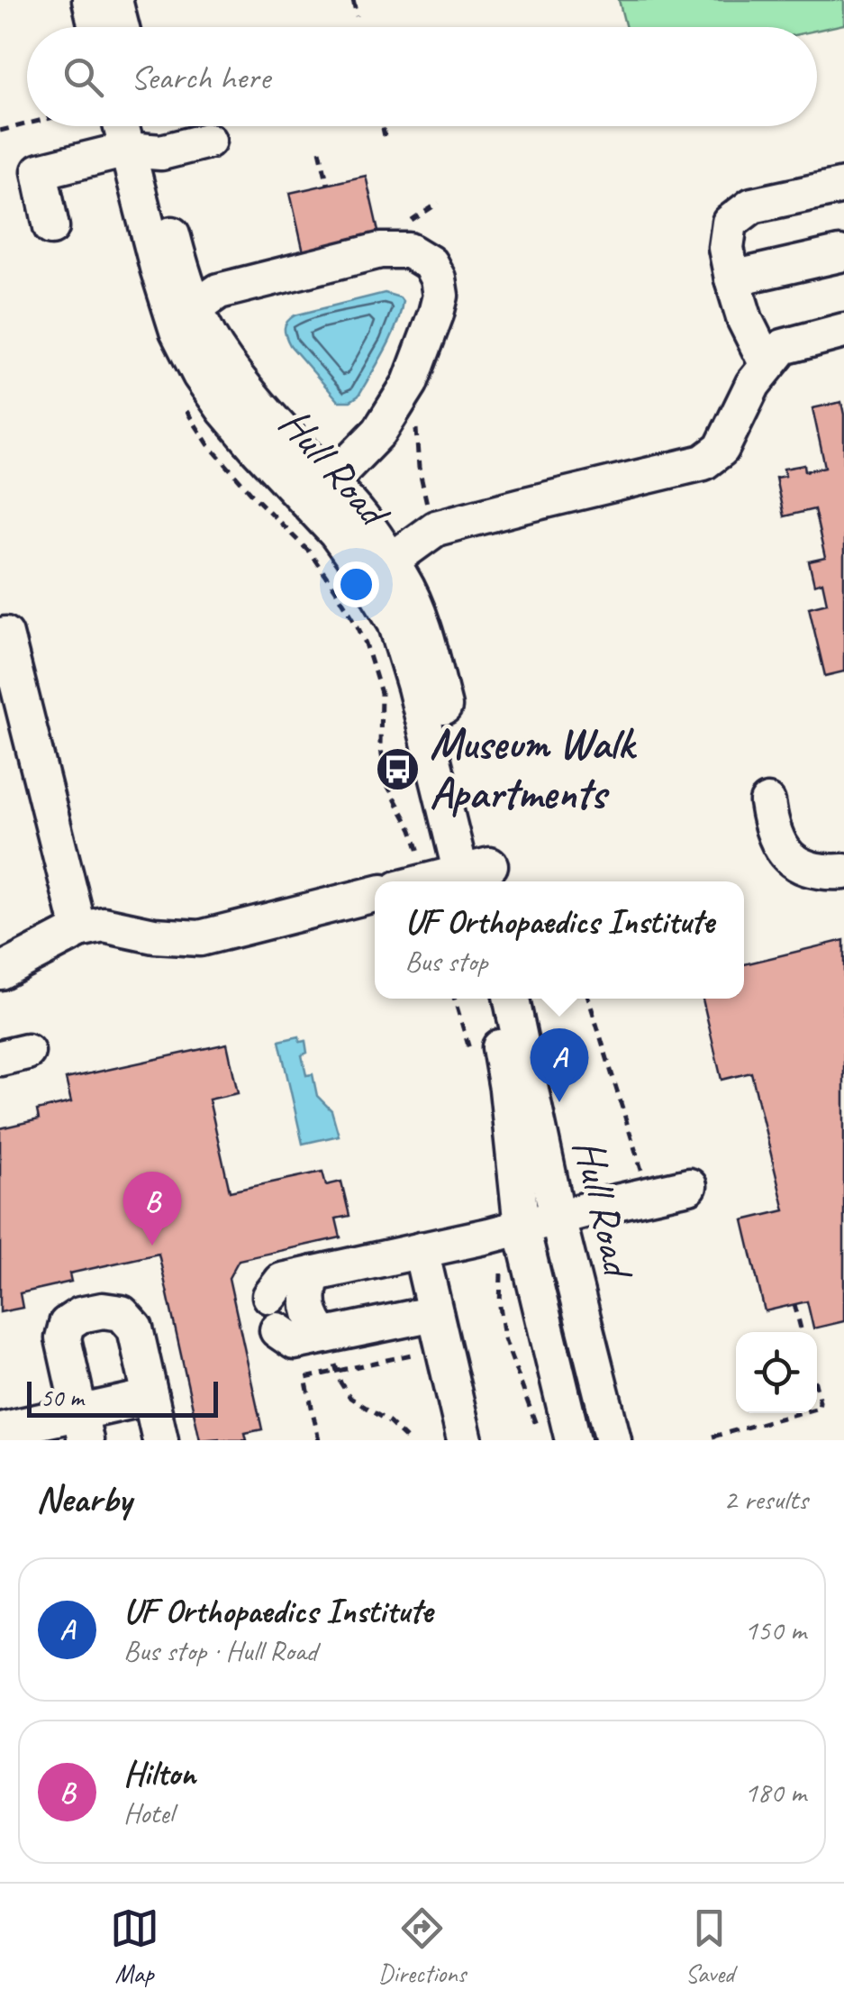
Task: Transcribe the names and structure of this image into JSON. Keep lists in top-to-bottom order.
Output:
{
  "streets": {
    "street": ["Hull Road"]
  },
  "places": {
    "bus stop": ["Museum Walk Apartments"]
  },
  "scale_bar": "50 m",
  "page": {
    "search": "Search here",
    "popup": ["UF Orthopaedics Institute", "Bus stop"],
    "pins": ["A", "B"],
    "scale": "50 m",
    "heading": ["Nearby", "2 results"],
    "list": [
      {
        "mark": "A",
        "name": "UF Orthopaedics Institute",
        "note": "Bus stop · Hull Road",
        "value": "150 m"
      },
      {
        "mark": "B",
        "name": "Hilton",
        "note": "Hotel",
        "value": "180 m"
      }
    ],
    "nav": ["Map", "Directions", "Saved"]
  }
}
